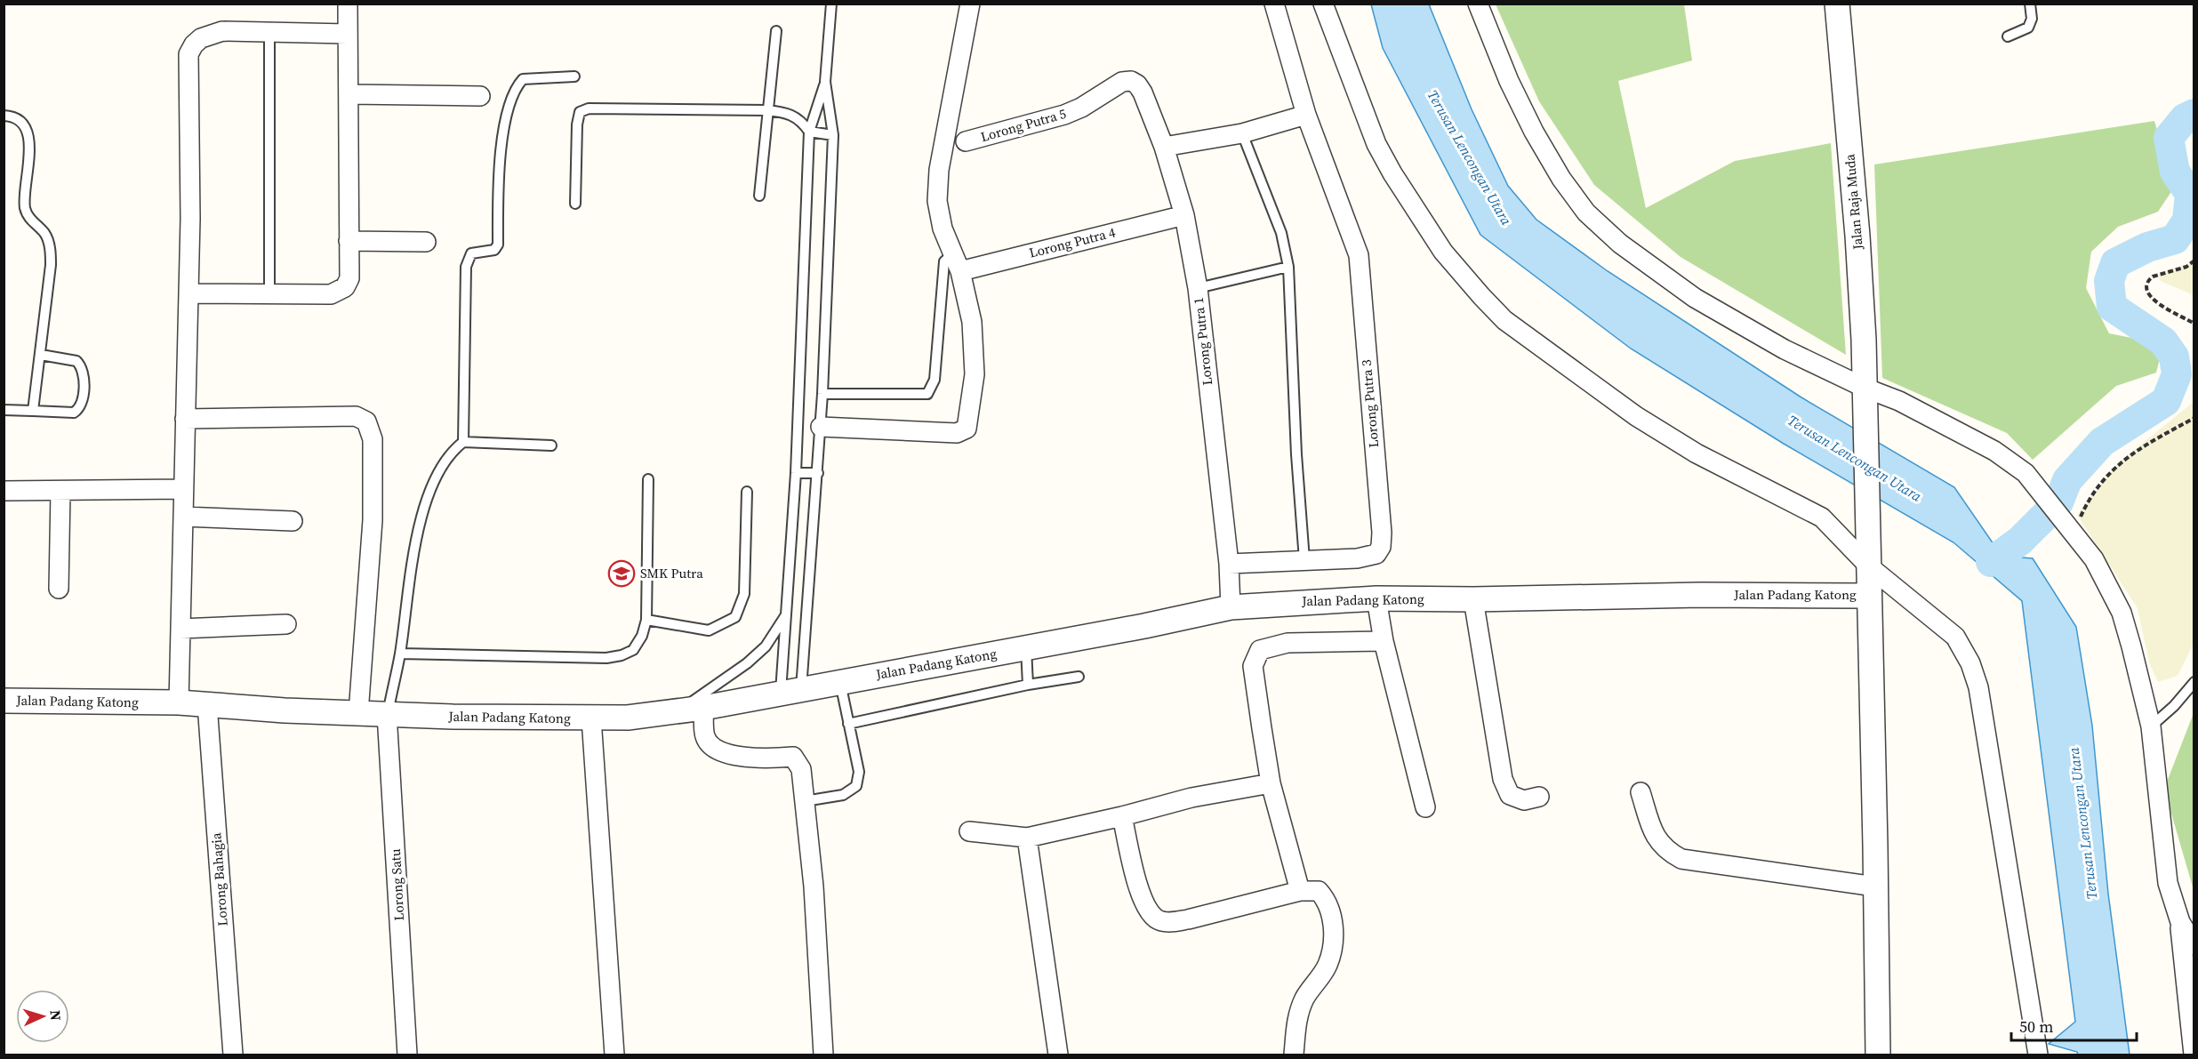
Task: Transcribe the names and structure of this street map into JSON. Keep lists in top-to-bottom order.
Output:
{
  "streets": {
    "street": [
      "Lorong Putra 5",
      "Jalan Raja Muda",
      "Lorong Putra 4",
      "Lorong Putra 1",
      "Lorong Putra 3",
      "Jalan Padang Katong",
      "Lorong Bahagia",
      "Lorong Satu"
    ]
  },
  "crossings": [
    ["Lorong Putra 5", "Lorong Putra 1"],
    ["Jalan Raja Muda", "Jalan Padang Katong"],
    ["Lorong Putra 4", "Lorong Putra 1"],
    ["Lorong Putra 1", "Lorong Putra 3"],
    ["Lorong Putra 1", "Jalan Padang Katong"],
    ["Jalan Padang Katong", "Lorong Bahagia"],
    ["Jalan Padang Katong", "Lorong Satu"]
  ],
  "water": ["Terusan Lencongan Utara"],
  "places": {
    "school or university": ["SMK Putra"]
  },
  "scale_bar": "50 m",
  "north": "right"
}
